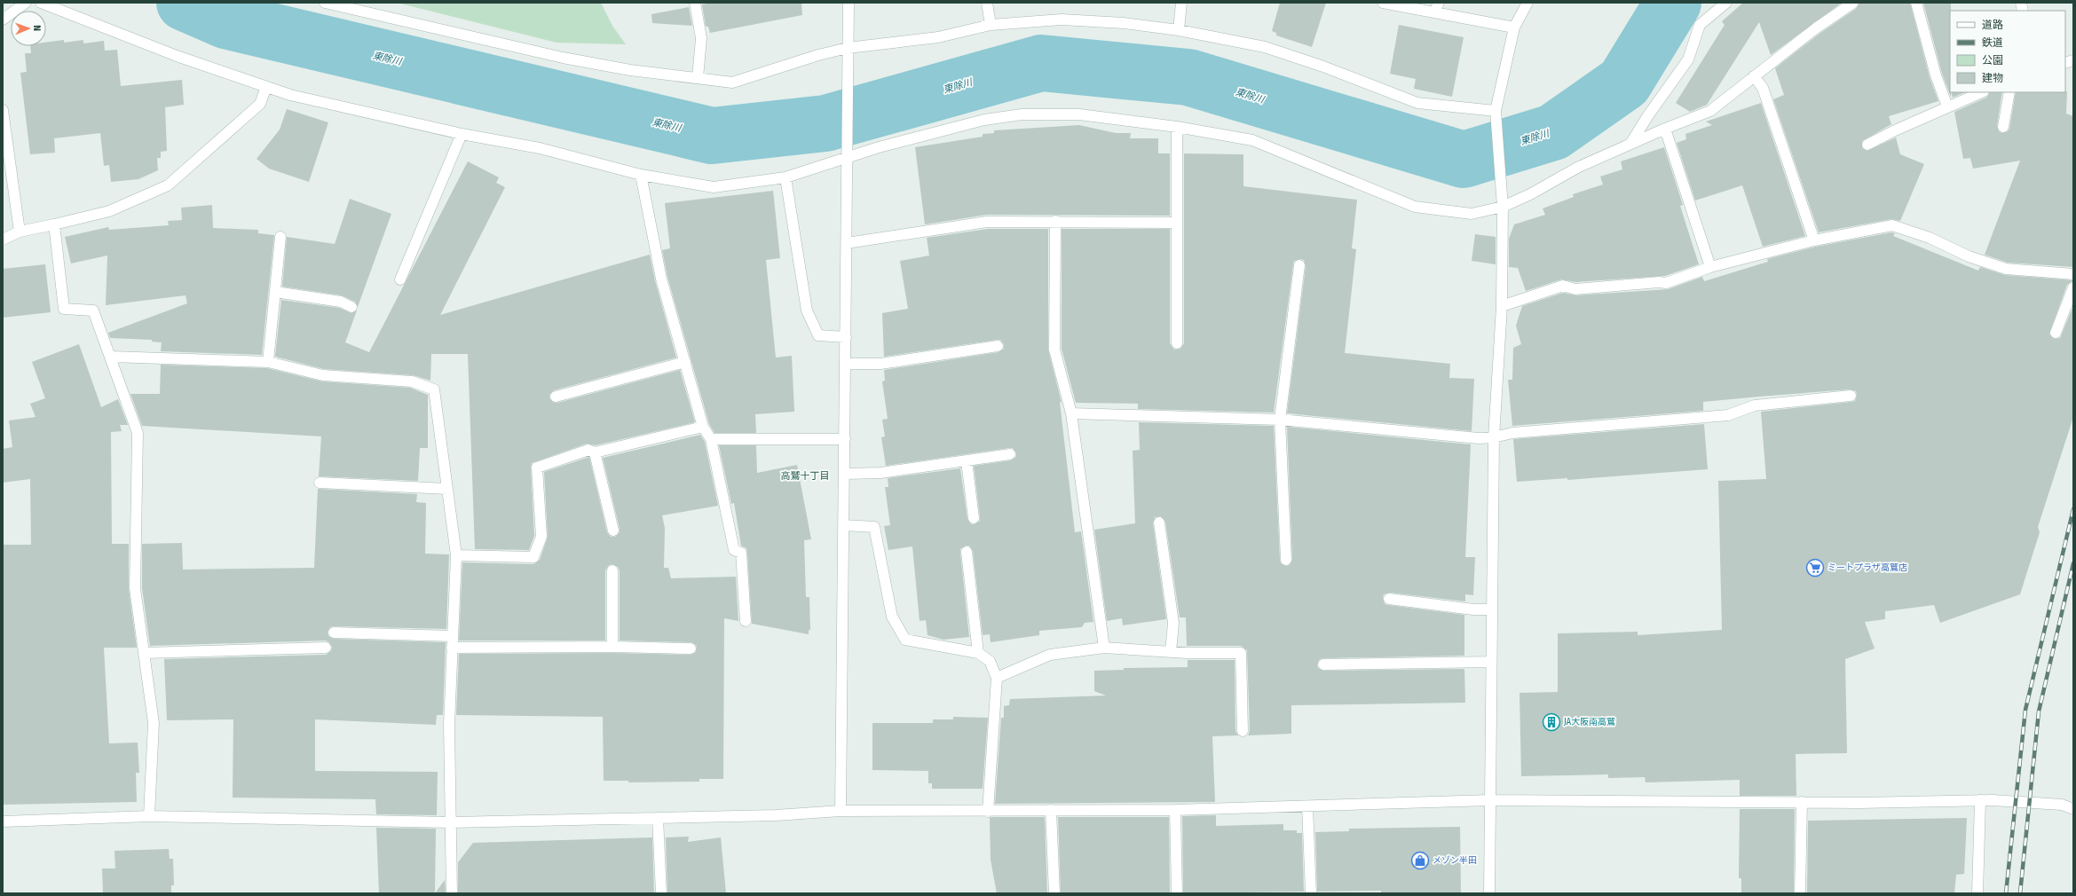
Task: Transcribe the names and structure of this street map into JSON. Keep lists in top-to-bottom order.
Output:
{
  "districts": ["高鷲十丁目"],
  "water": ["東除川"],
  "places": {
    "supermarket": ["ミートプラザ高鷲店"],
    "building": ["JA大阪南高鷲"],
    "shop": ["メゾン半田"]
  },
  "legend": [
    "道路",
    "鉄道",
    "公園",
    "建物"
  ],
  "north": "right"
}
